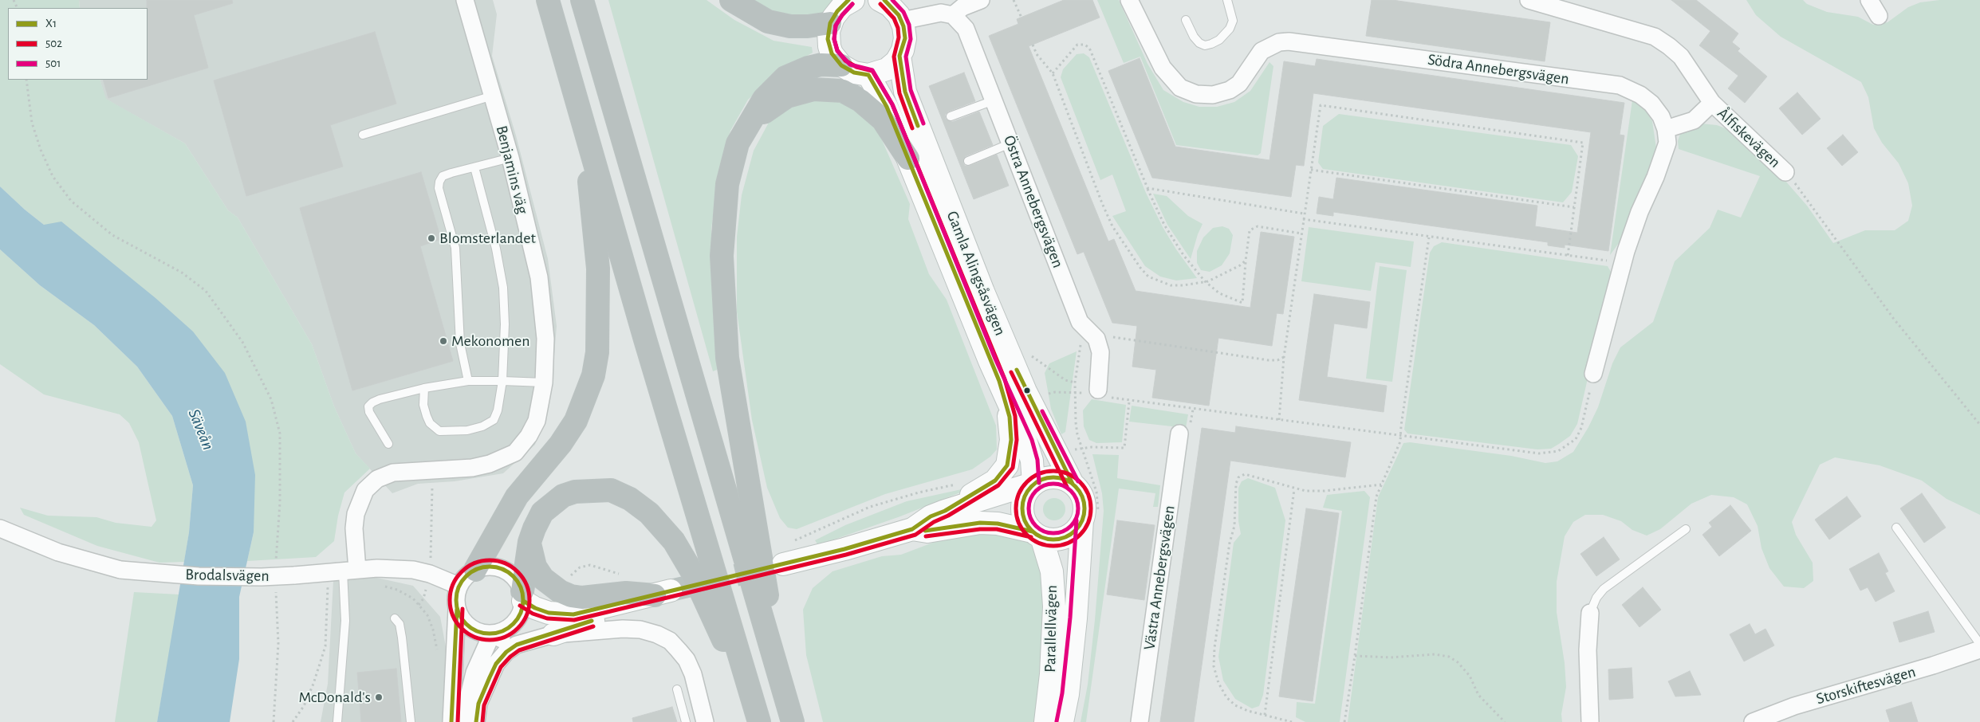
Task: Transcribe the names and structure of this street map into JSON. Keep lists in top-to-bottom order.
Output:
{
  "streets": {
    "street": [
      "Södra Annebergsvägen",
      "Ålfiskevägen",
      "Benjamins väg",
      "Östra Annebergsvägen",
      "Gamla Alingsåsvägen",
      "Brodalsvägen",
      "Västra Annebergsvägen",
      "Parallellvägen",
      "Storskiftesvägen"
    ]
  },
  "crossings": [
    ["Södra Annebergsvägen", "Ålfiskevägen"],
    ["Benjamins väg", "Brodalsvägen"],
    ["Gamla Alingsåsvägen", "Parallellvägen"]
  ],
  "water": ["Säveån"],
  "places": ["Blomsterlandet", "Mekonomen", "McDonald's"],
  "lines": ["transit line X1", "transit line 501", "transit line 502"],
  "legend": ["X1", "502", "501"]
}
